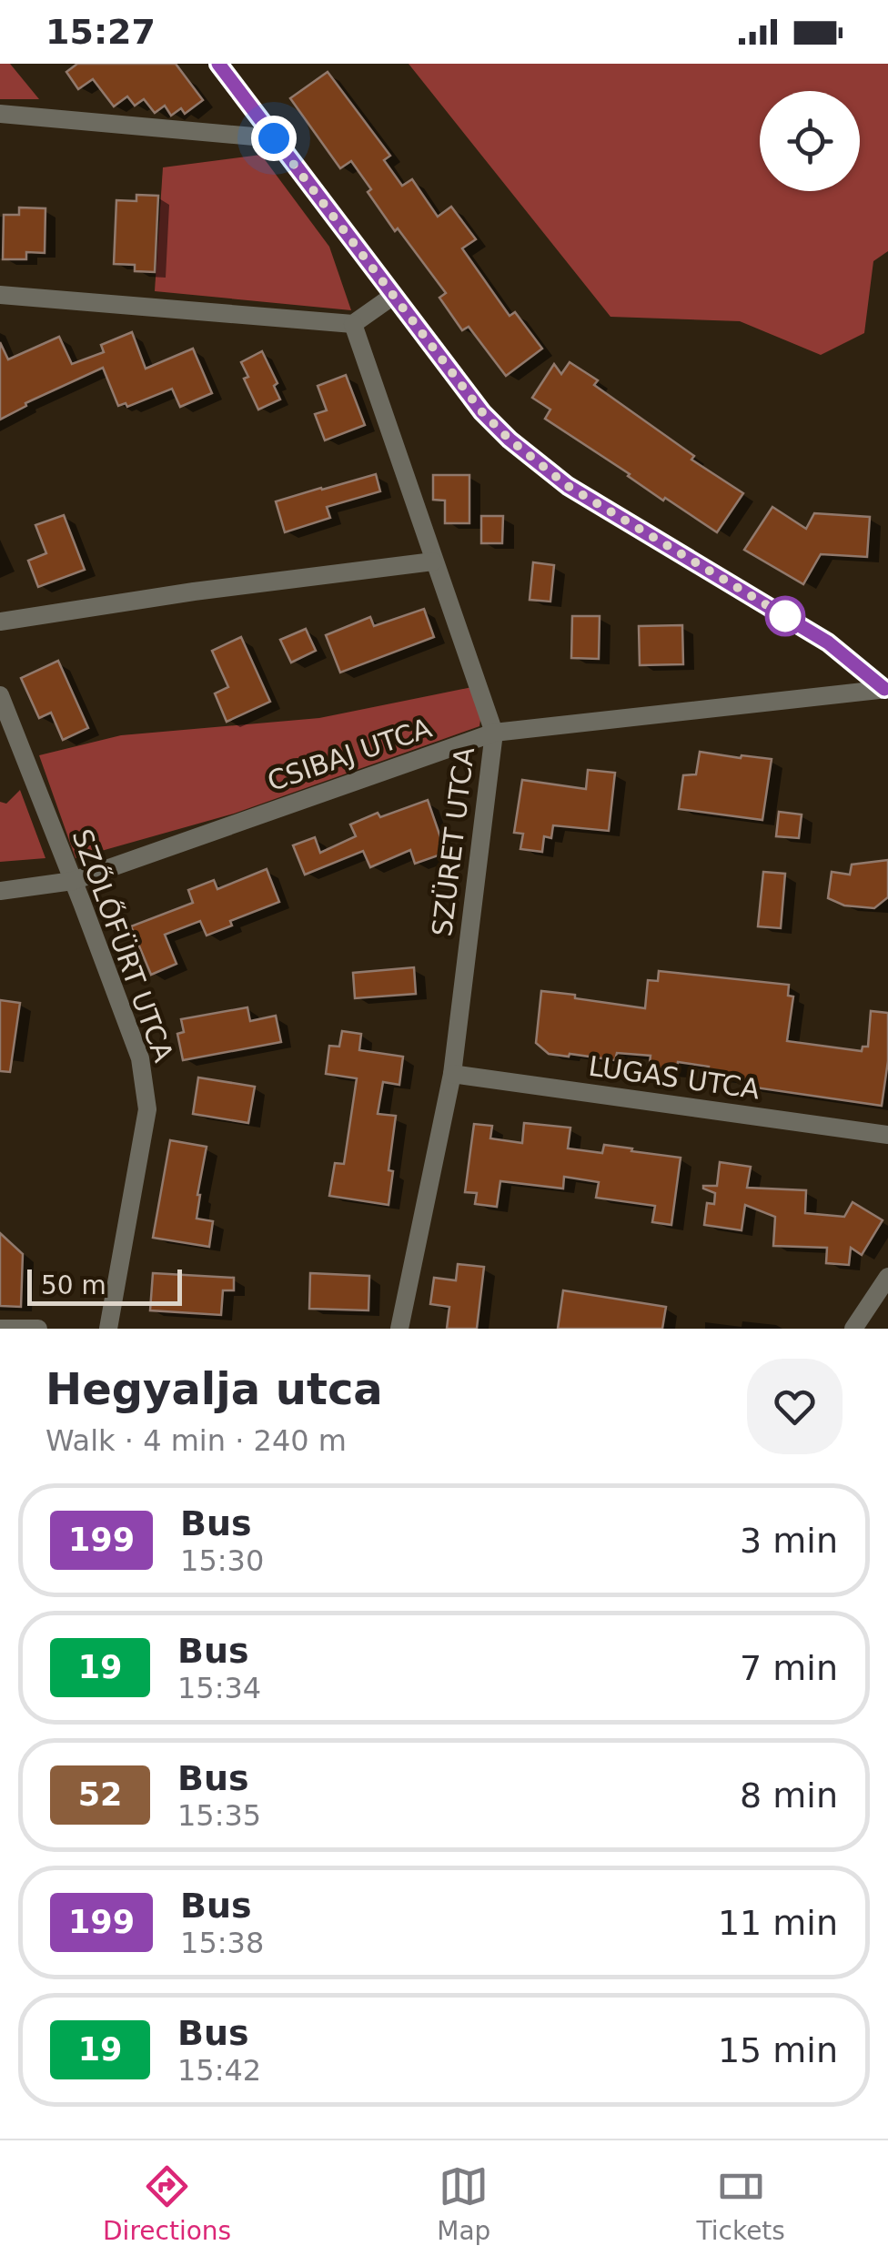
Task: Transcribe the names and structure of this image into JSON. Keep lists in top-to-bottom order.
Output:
{
  "streets": {
    "street": [
      "CSIBAJ UTCA",
      "SZÜRET UTCA",
      "SZŐLŐFÜRT UTCA",
      "LUGAS UTCA"
    ]
  },
  "crossings": [
    ["CSIBAJ UTCA", "SZÜRET UTCA"],
    ["CSIBAJ UTCA", "SZŐLŐFÜRT UTCA"],
    ["SZÜRET UTCA", "LUGAS UTCA"]
  ],
  "lines": ["bus line 199"],
  "scale_bar": "50 m",
  "page": {
    "status": "15:27",
    "scale": "50 m",
    "heading": ["Hegyalja utca", "Walk · 4 min · 240 m"],
    "list": [
      {
        "mark": "199",
        "name": "Bus",
        "note": "15:30",
        "value": "3 min"
      },
      {
        "mark": "19",
        "name": "Bus",
        "note": "15:34",
        "value": "7 min"
      },
      {
        "mark": "52",
        "name": "Bus",
        "note": "15:35",
        "value": "8 min"
      },
      {
        "mark": "199",
        "name": "Bus",
        "note": "15:38",
        "value": "11 min"
      },
      {
        "mark": "19",
        "name": "Bus",
        "note": "15:42",
        "value": "15 min"
      }
    ],
    "tabs": ["Directions", "Map", "Tickets"]
  }
}
